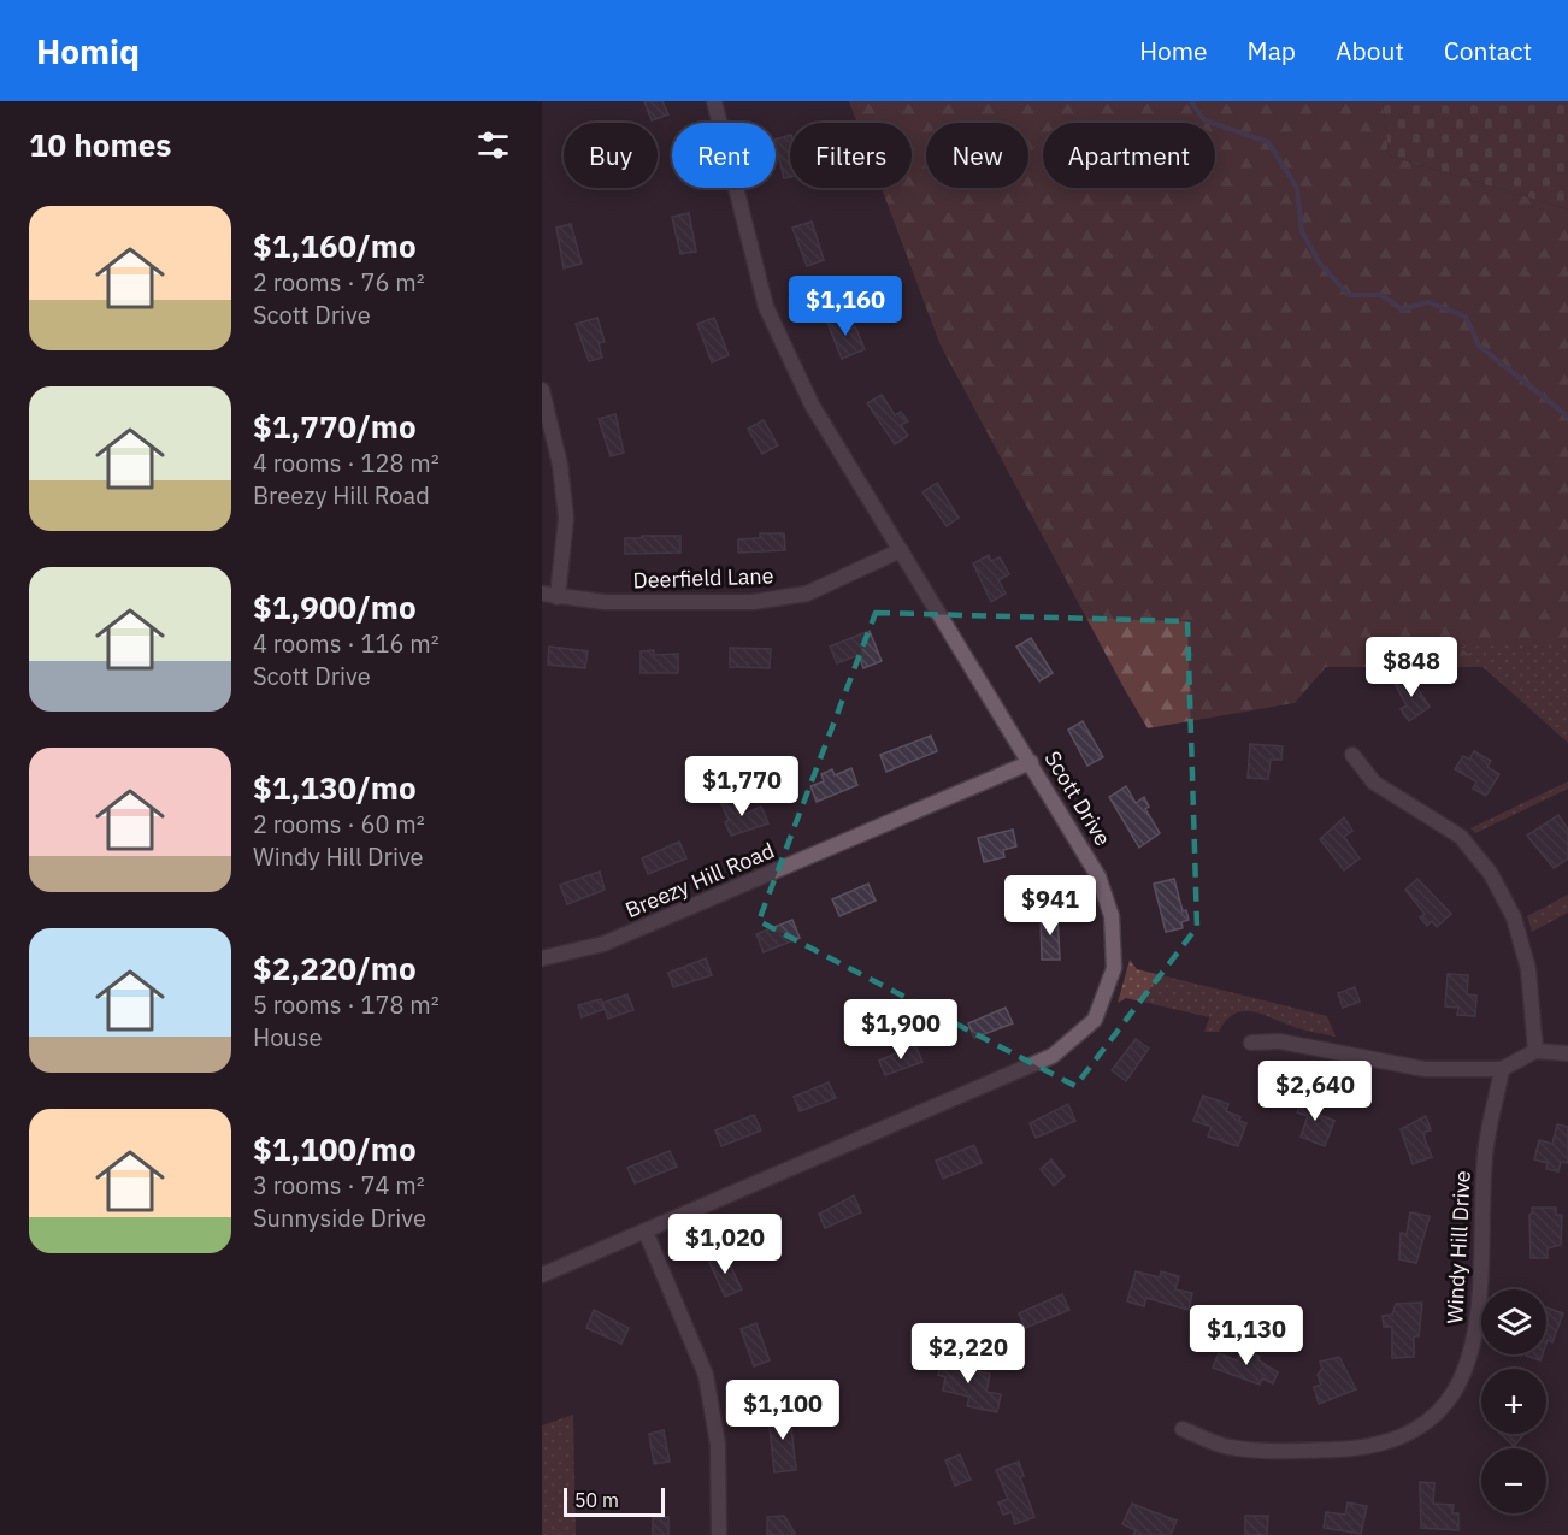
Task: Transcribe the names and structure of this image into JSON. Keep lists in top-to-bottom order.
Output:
{
  "streets": {
    "street": [
      "Deerfield Lane",
      "Scott Drive",
      "Breezy Hill Road",
      "Windy Hill Drive"
    ]
  },
  "crossings": [
    ["Deerfield Lane", "Scott Drive"],
    ["Scott Drive", "Breezy Hill Road"]
  ],
  "scale_bar": "50 m",
  "page": {
    "header": "Homiq",
    "nav": [
      "Home",
      "Map",
      "About",
      "Contact"
    ],
    "heading": "10 homes",
    "chip": [
      "Buy",
      "Rent",
      "Filters",
      "New",
      "Apartment"
    ],
    "list": [
      {
        "name": "$1,160/mo",
        "note": "2 rooms · 76 m² · Scott Drive"
      },
      {
        "name": "$1,770/mo",
        "note": "4 rooms · 128 m² · Breezy Hill Road"
      },
      {
        "name": "$1,900/mo",
        "note": "4 rooms · 116 m² · Scott Drive"
      },
      {
        "name": "$1,130/mo",
        "note": "2 rooms · 60 m² · Windy Hill Drive"
      },
      {
        "name": "$2,220/mo",
        "note": "5 rooms · 178 m² · House"
      },
      {
        "name": "$1,100/mo",
        "note": "3 rooms · 74 m² · Sunnyside Drive"
      }
    ],
    "price": [
      "$1,160",
      "$848",
      "$1,770",
      "$941",
      "$1,900",
      "$2,640",
      "$1,020",
      "$1,130",
      "$2,220",
      "$1,100"
    ],
    "map_buttons": ["+", "−"],
    "scale": "50 m"
  }
}
